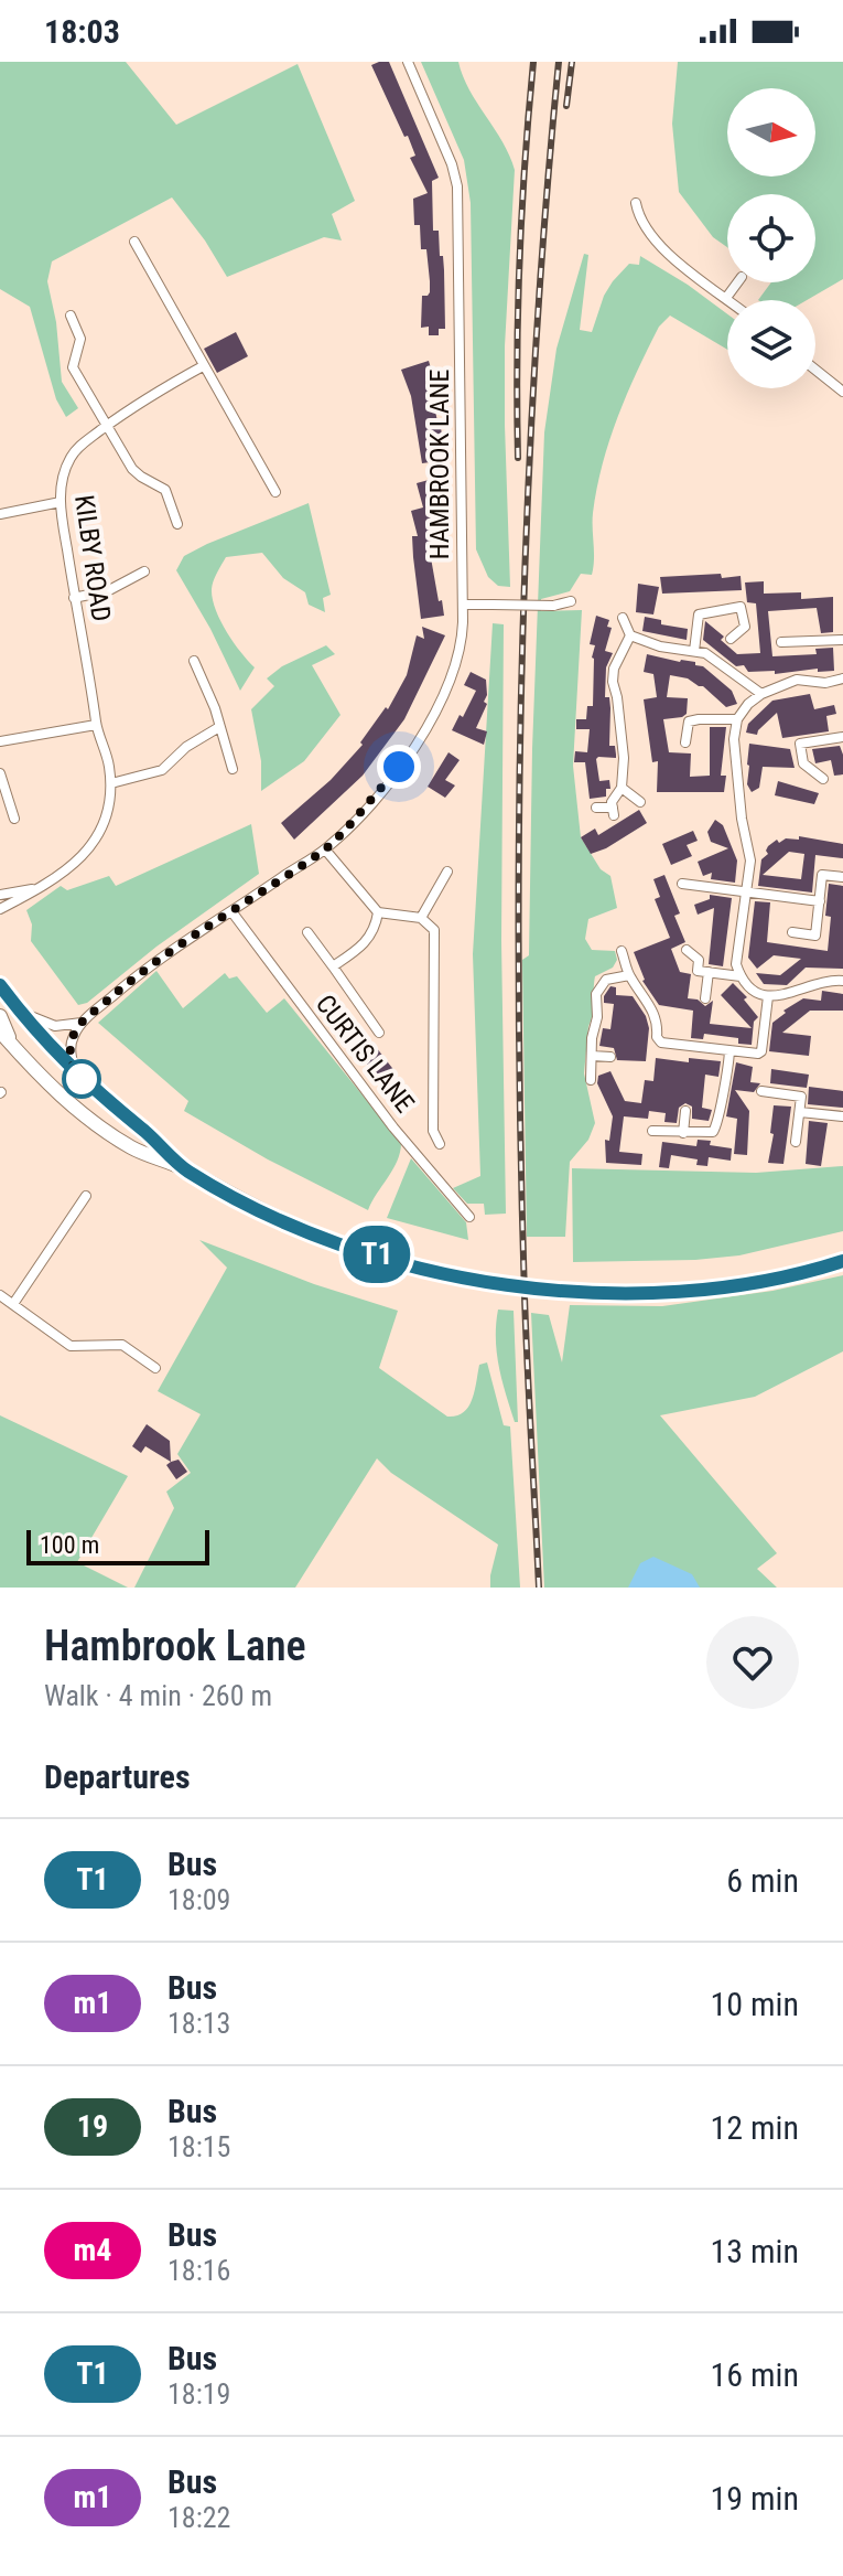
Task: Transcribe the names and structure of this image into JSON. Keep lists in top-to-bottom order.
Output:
{
  "streets": {
    "street": ["HAMBROOK LANE", "KILBY ROAD", "CURTIS LANE"]
  },
  "crossings": [
    ["HAMBROOK LANE", "CURTIS LANE"]
  ],
  "lines": ["bus line T1"],
  "scale_bar": "100 m",
  "north": "right",
  "page": {
    "status": "18:03",
    "on_map": "T1",
    "scale": "100 m",
    "heading": [
      ["Hambrook Lane", "Walk · 4 min · 260 m"],
      "Departures"
    ],
    "list": [
      {
        "mark": "T1",
        "name": "Bus",
        "note": "18:09",
        "value": "6 min"
      },
      {
        "mark": "m1",
        "name": "Bus",
        "note": "18:13",
        "value": "10 min"
      },
      {
        "mark": "19",
        "name": "Bus",
        "note": "18:15",
        "value": "12 min"
      },
      {
        "mark": "m4",
        "name": "Bus",
        "note": "18:16",
        "value": "13 min"
      },
      {
        "mark": "T1",
        "name": "Bus",
        "note": "18:19",
        "value": "16 min"
      },
      {
        "mark": "m1",
        "name": "Bus",
        "note": "18:22",
        "value": "19 min"
      }
    ]
  }
}
